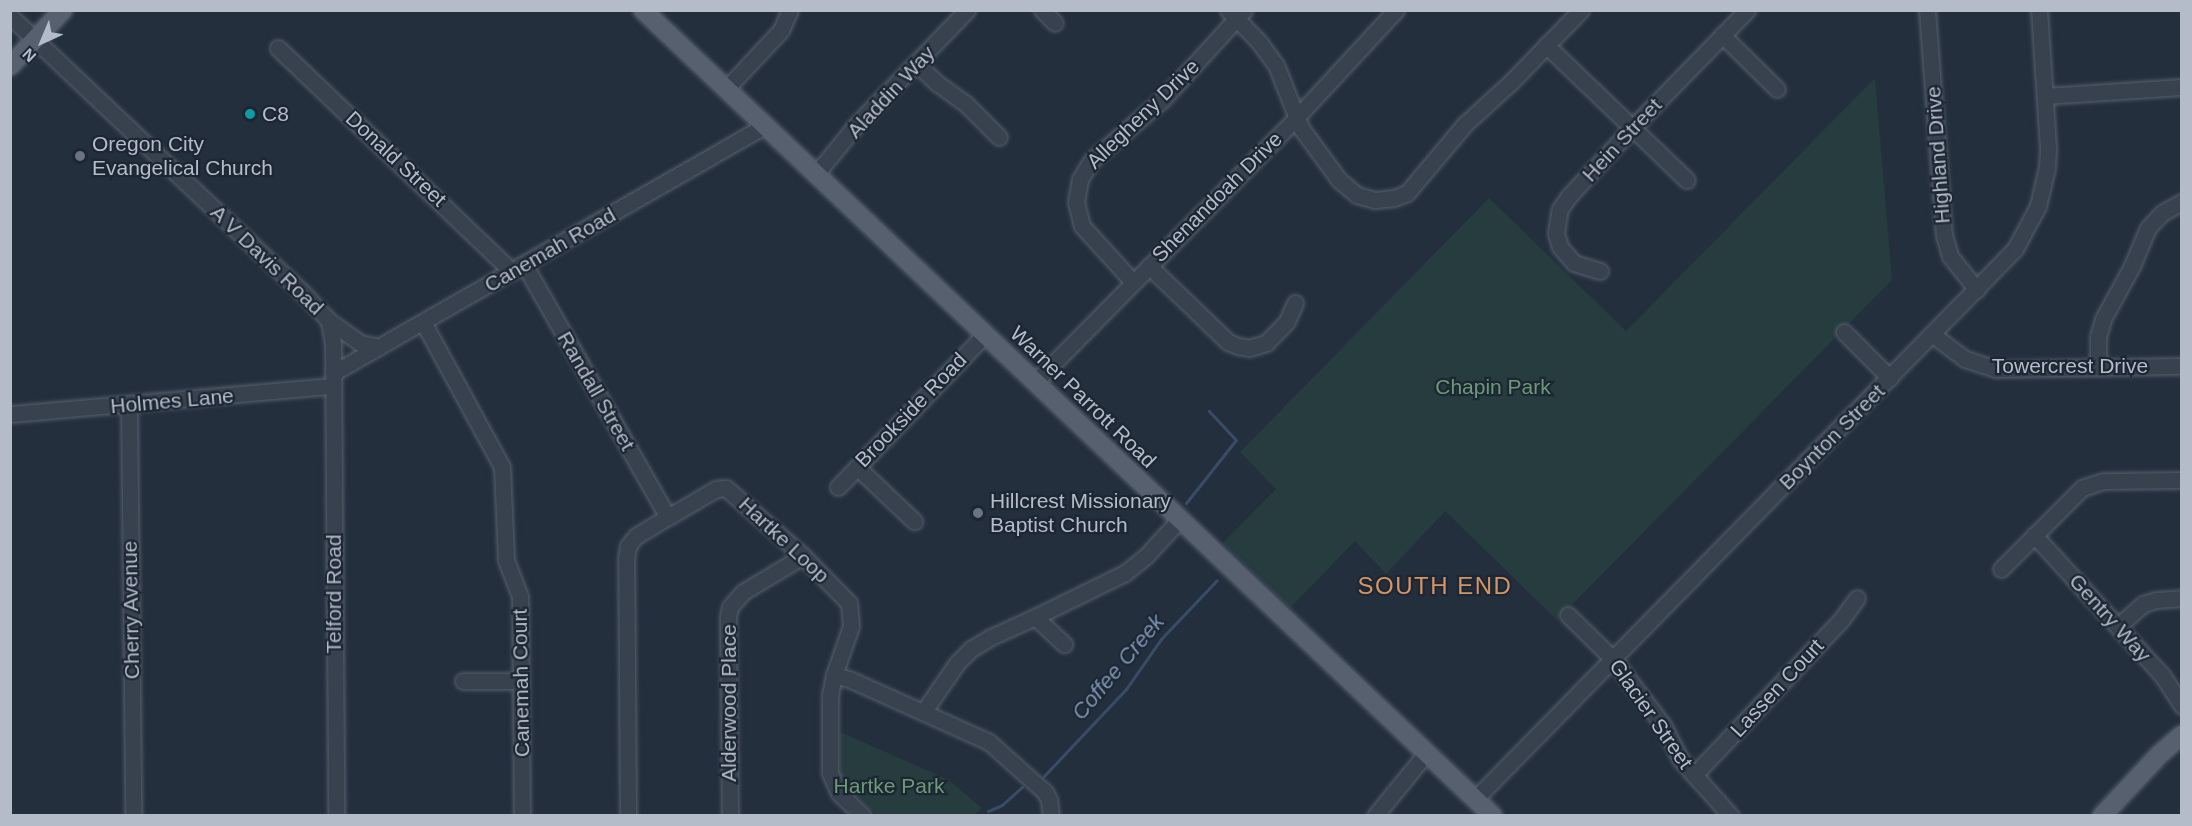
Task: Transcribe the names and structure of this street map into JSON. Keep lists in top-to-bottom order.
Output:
{
  "streets": {
    "main road": ["Warner Parrott Road"],
    "street": [
      "Aladdin Way",
      "Allegheny Drive",
      "Hein Street",
      "Highland Drive",
      "Donald Street",
      "Shenandoah Drive",
      "Canemah Road",
      "A V Davis Road",
      "Towercrest Drive",
      "Randall Street",
      "Holmes Lane",
      "Brookside Road",
      "Boynton Street",
      "Hartke Loop",
      "Telford Road",
      "Cherry Avenue",
      "Gentry Way",
      "Canemah Court",
      "Lassen Court",
      "Alderwood Place",
      "Glacier Street"
    ]
  },
  "crossings": [
    ["Aladdin Way", "Warner Parrott Road"],
    ["Allegheny Drive", "Shenandoah Drive"],
    ["Highland Drive", "Boynton Street"],
    ["Donald Street", "Canemah Road"],
    ["Donald Street", "Randall Street"],
    ["Shenandoah Drive", "Warner Parrott Road"],
    ["Canemah Road", "A V Davis Road"],
    ["Canemah Road", "Randall Street"],
    ["Canemah Road", "Warner Parrott Road"],
    ["Canemah Road", "Holmes Lane"],
    ["Canemah Road", "Telford Road"],
    ["Canemah Road", "Canemah Court"],
    ["A V Davis Road", "Holmes Lane"],
    ["A V Davis Road", "Telford Road"],
    ["Towercrest Drive", "Boynton Street"],
    ["Randall Street", "Hartke Loop"],
    ["Warner Parrott Road", "Brookside Road"],
    ["Warner Parrott Road", "Boynton Street"],
    ["Holmes Lane", "Telford Road"],
    ["Holmes Lane", "Cherry Avenue"],
    ["Boynton Street", "Glacier Street"],
    ["Hartke Loop", "Alderwood Place"],
    ["Lassen Court", "Glacier Street"]
  ],
  "districts": ["SOUTH END"],
  "water": ["Coffee Creek"],
  "parks": ["Chapin Park", "Hartke Park"],
  "places": ["C8", "Oregon City Evangelical Church", "Hillcrest Missionary Baptist Church"],
  "north": "bottom left"
}
